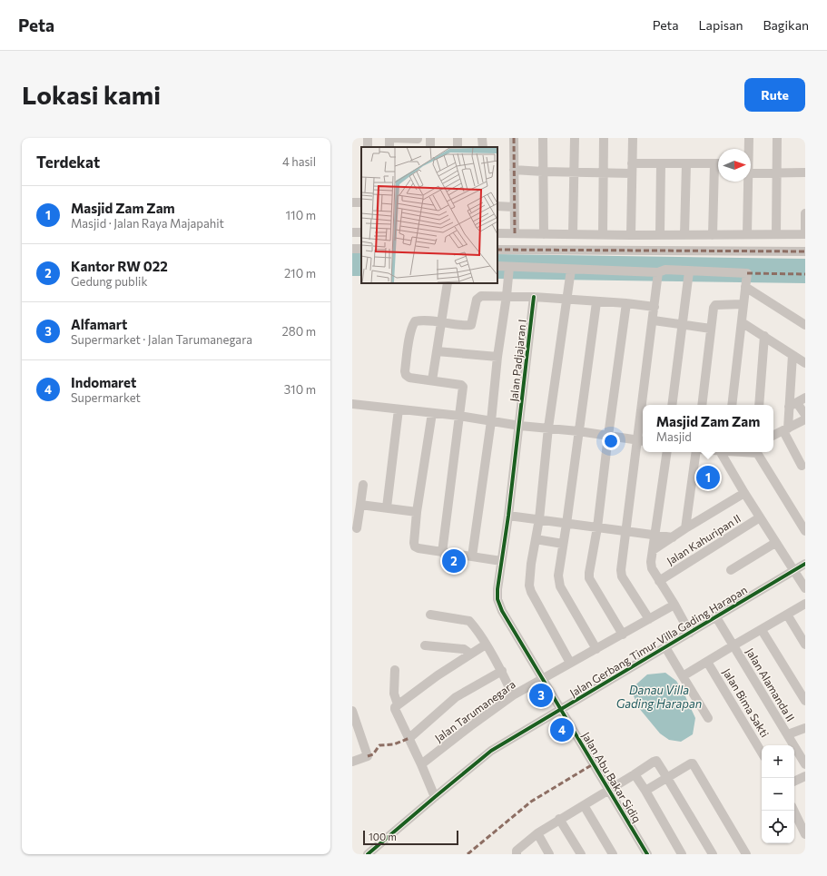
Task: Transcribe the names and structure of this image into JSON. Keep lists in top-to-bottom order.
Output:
{
  "streets": {
    "street": [
      "Jalan Padjajaran I",
      "Jalan Kahuripan II",
      "Jalan Gerbang Timur Villa Gading Harapan",
      "Jalan Alamanda II",
      "Jalan Bima Sakti",
      "Jalan Tarumanegara",
      "Jalan Abu Bakar Sidiq"
    ]
  },
  "crossings": [
    ["Jalan Padjajaran I", "Jalan Abu Bakar Sidiq"],
    ["Jalan Gerbang Timur Villa Gading Harapan", "Jalan Alamanda II"],
    ["Jalan Gerbang Timur Villa Gading Harapan", "Jalan Abu Bakar Sidiq"],
    ["Jalan Tarumanegara", "Jalan Abu Bakar Sidiq"]
  ],
  "water": ["Danau Villa Gading Harapan"],
  "scale_bar": "100 m",
  "north": "right",
  "page": {
    "header": "Peta",
    "nav": ["Peta", "Lapisan", "Bagikan"],
    "buttons": "Rute",
    "title": "Lokasi kami",
    "heading": ["Terdekat", "4 hasil"],
    "list": [
      {
        "mark": "1",
        "name": "Masjid Zam Zam",
        "note": "Masjid · Jalan Raya Majapahit",
        "value": "110 m"
      },
      {
        "mark": "2",
        "name": "Kantor RW 022",
        "note": "Gedung publik",
        "value": "210 m"
      },
      {
        "mark": "3",
        "name": "Alfamart",
        "note": "Supermarket · Jalan Tarumanegara",
        "value": "280 m"
      },
      {
        "mark": "4",
        "name": "Indomaret",
        "note": "Supermarket",
        "value": "310 m"
      }
    ],
    "popup": ["Masjid Zam Zam", "Masjid"],
    "pins": [
      "1",
      "2",
      "3",
      "4"
    ],
    "map_buttons": ["+", "−"],
    "scale": "100 m"
  }
}
